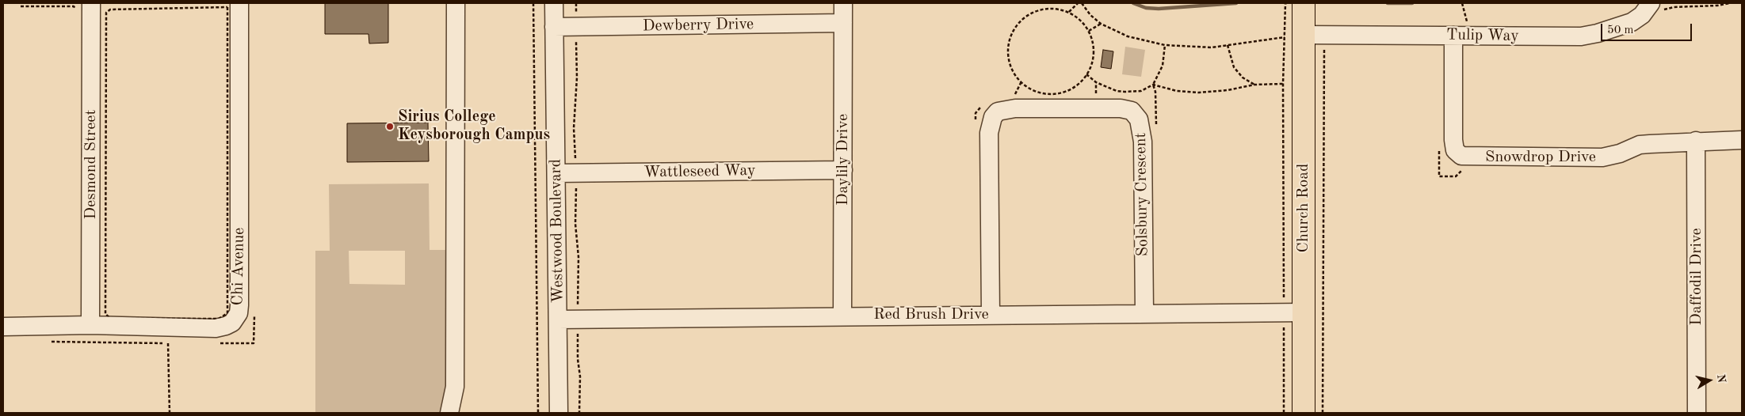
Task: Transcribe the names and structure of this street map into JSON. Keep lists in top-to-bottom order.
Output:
{
  "streets": {
    "main road": ["Church Road"],
    "street": [
      "Dewberry Drive",
      "Tulip Way",
      "Snowdrop Drive",
      "Daylily Drive",
      "Desmond Street",
      "Wattleseed Way",
      "Solsbury Crescent",
      "Westwood Boulevard",
      "Chi Avenue",
      "Daffodil Drive",
      "Red Brush Drive"
    ]
  },
  "crossings": [
    ["Dewberry Drive", "Daylily Drive"],
    ["Dewberry Drive", "Westwood Boulevard"],
    ["Tulip Way", "Snowdrop Drive"],
    ["Tulip Way", "Church Road"],
    ["Snowdrop Drive", "Daffodil Drive"],
    ["Daylily Drive", "Wattleseed Way"],
    ["Daylily Drive", "Red Brush Drive"],
    ["Desmond Street", "Chi Avenue"],
    ["Wattleseed Way", "Westwood Boulevard"],
    ["Solsbury Crescent", "Red Brush Drive"],
    ["Church Road", "Red Brush Drive"],
    ["Westwood Boulevard", "Red Brush Drive"]
  ],
  "places": ["Sirius College Keysborough Campus"],
  "scale_bar": "50 m",
  "north": "right"
}
